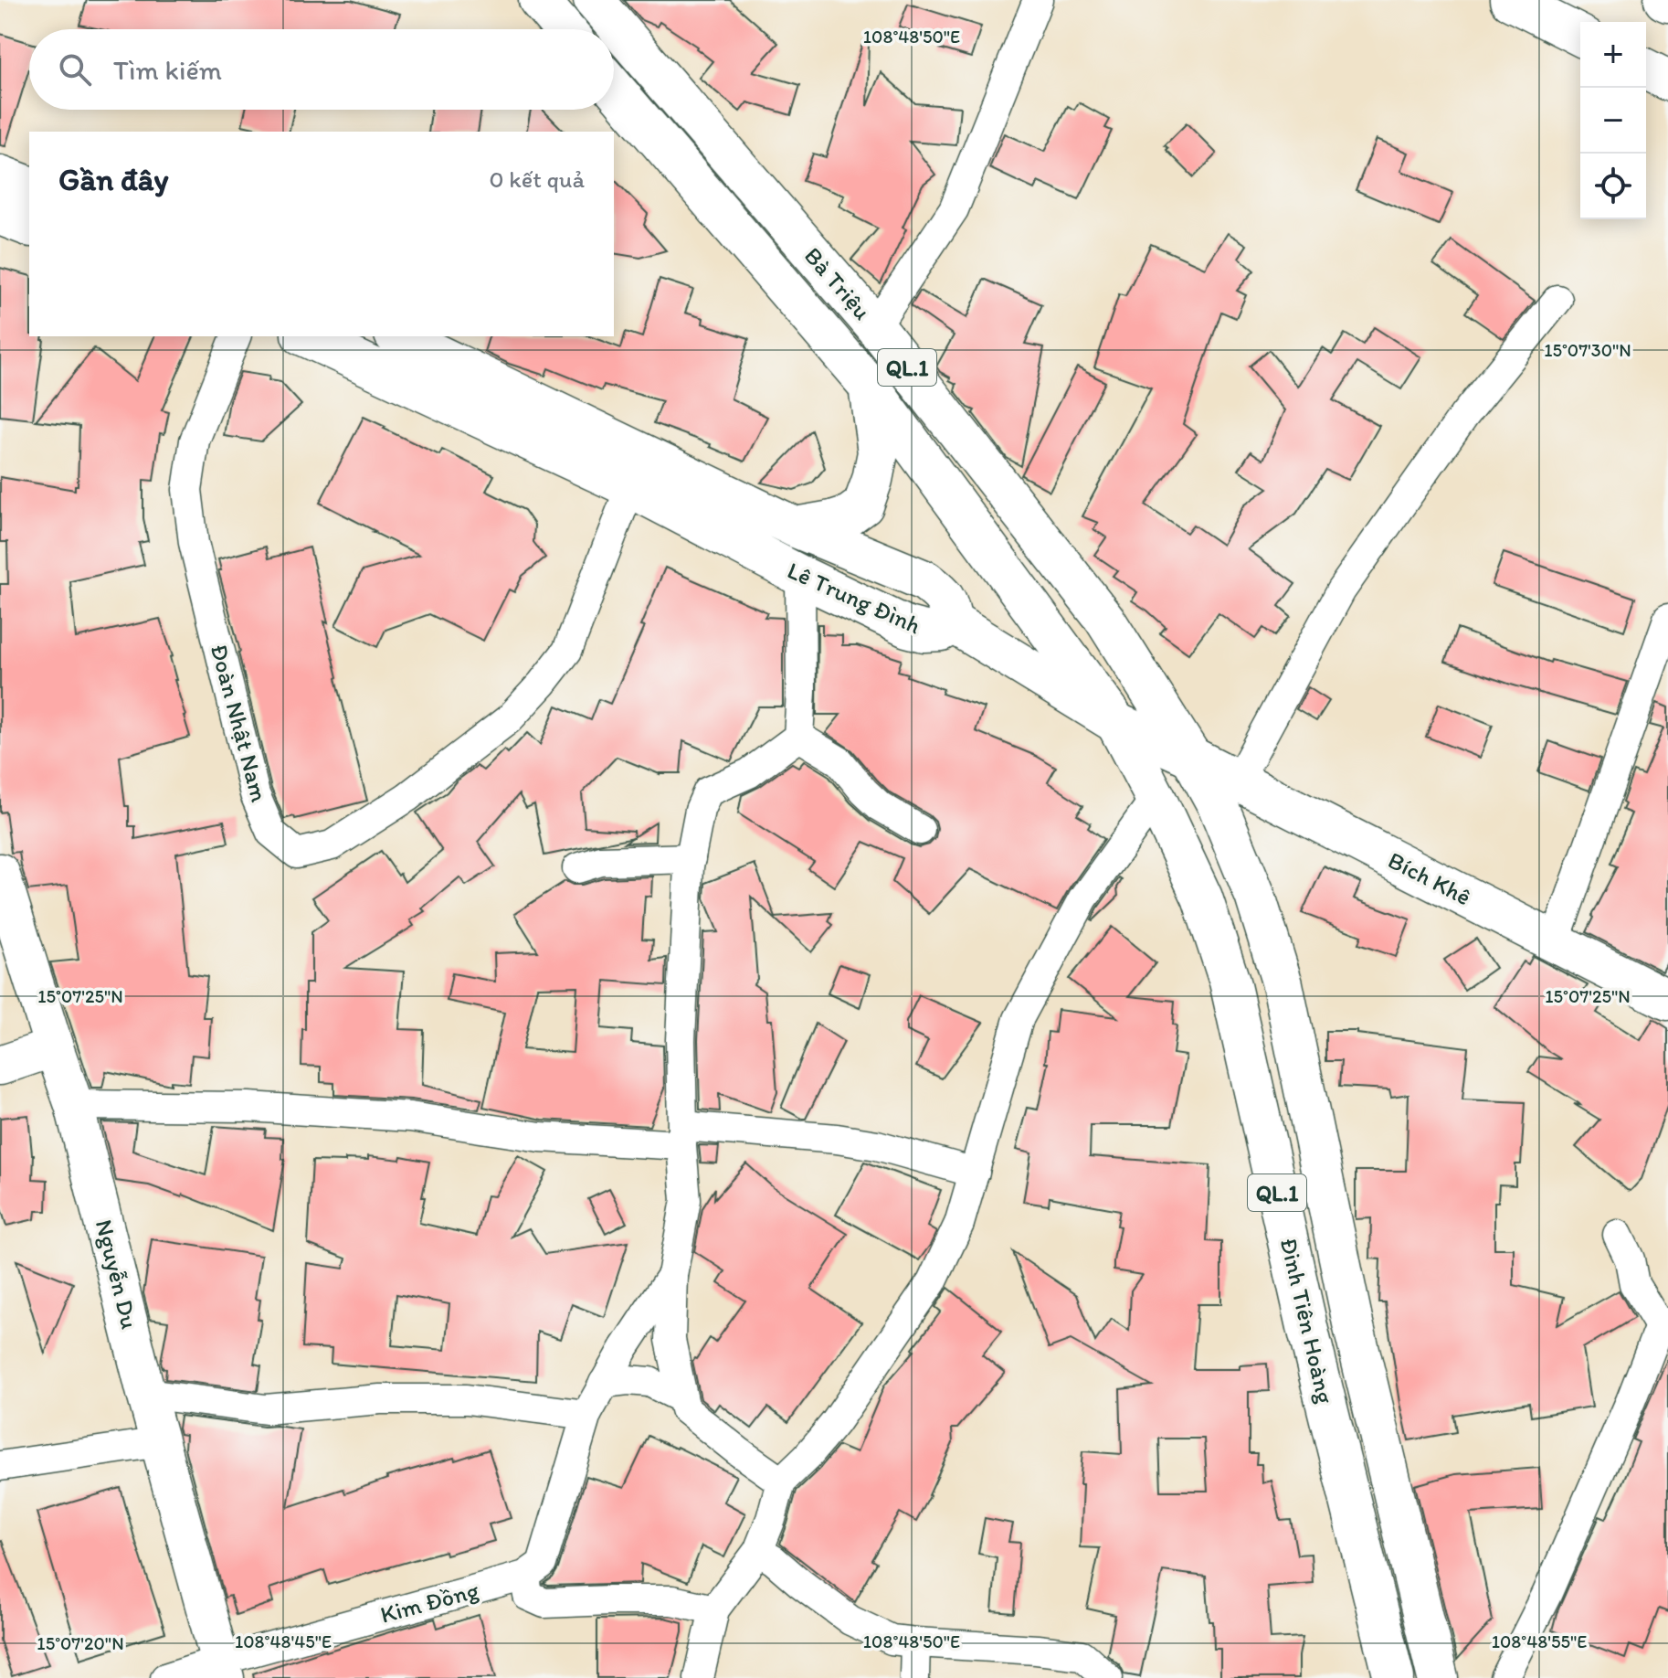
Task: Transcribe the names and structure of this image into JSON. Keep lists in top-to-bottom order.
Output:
{
  "streets": {
    "main road": [
      "Bà Triệu",
      "QL.1",
      "Lê Trung Đình",
      "Bích Khê",
      "Đinh Tiên Hoàng"
    ],
    "street": ["Đoàn Nhật Nam", "Nguyễn Du", "Kim Đồng"]
  },
  "crossings": [
    ["Bà Triệu", "Bích Khê"],
    ["Bà Triệu", "Đinh Tiên Hoàng"],
    ["Lê Trung Đình", "Đoàn Nhật Nam"],
    ["Lê Trung Đình", "Bích Khê"],
    ["Bích Khê", "Đinh Tiên Hoàng"],
    ["Nguyễn Du", "Kim Đồng"]
  ],
  "page": {
    "map_buttons": ["+", "−"],
    "search": "Tìm kiếm",
    "heading": ["Gần đây", "0 kết quả"]
  },
  "coordinates": [
    "108°48'50\"E",
    "15°07'30\"N",
    "15°07'25\"N",
    "108°48'45\"E",
    "108°48'55\"E",
    "15°07'20\"N"
  ]
}
